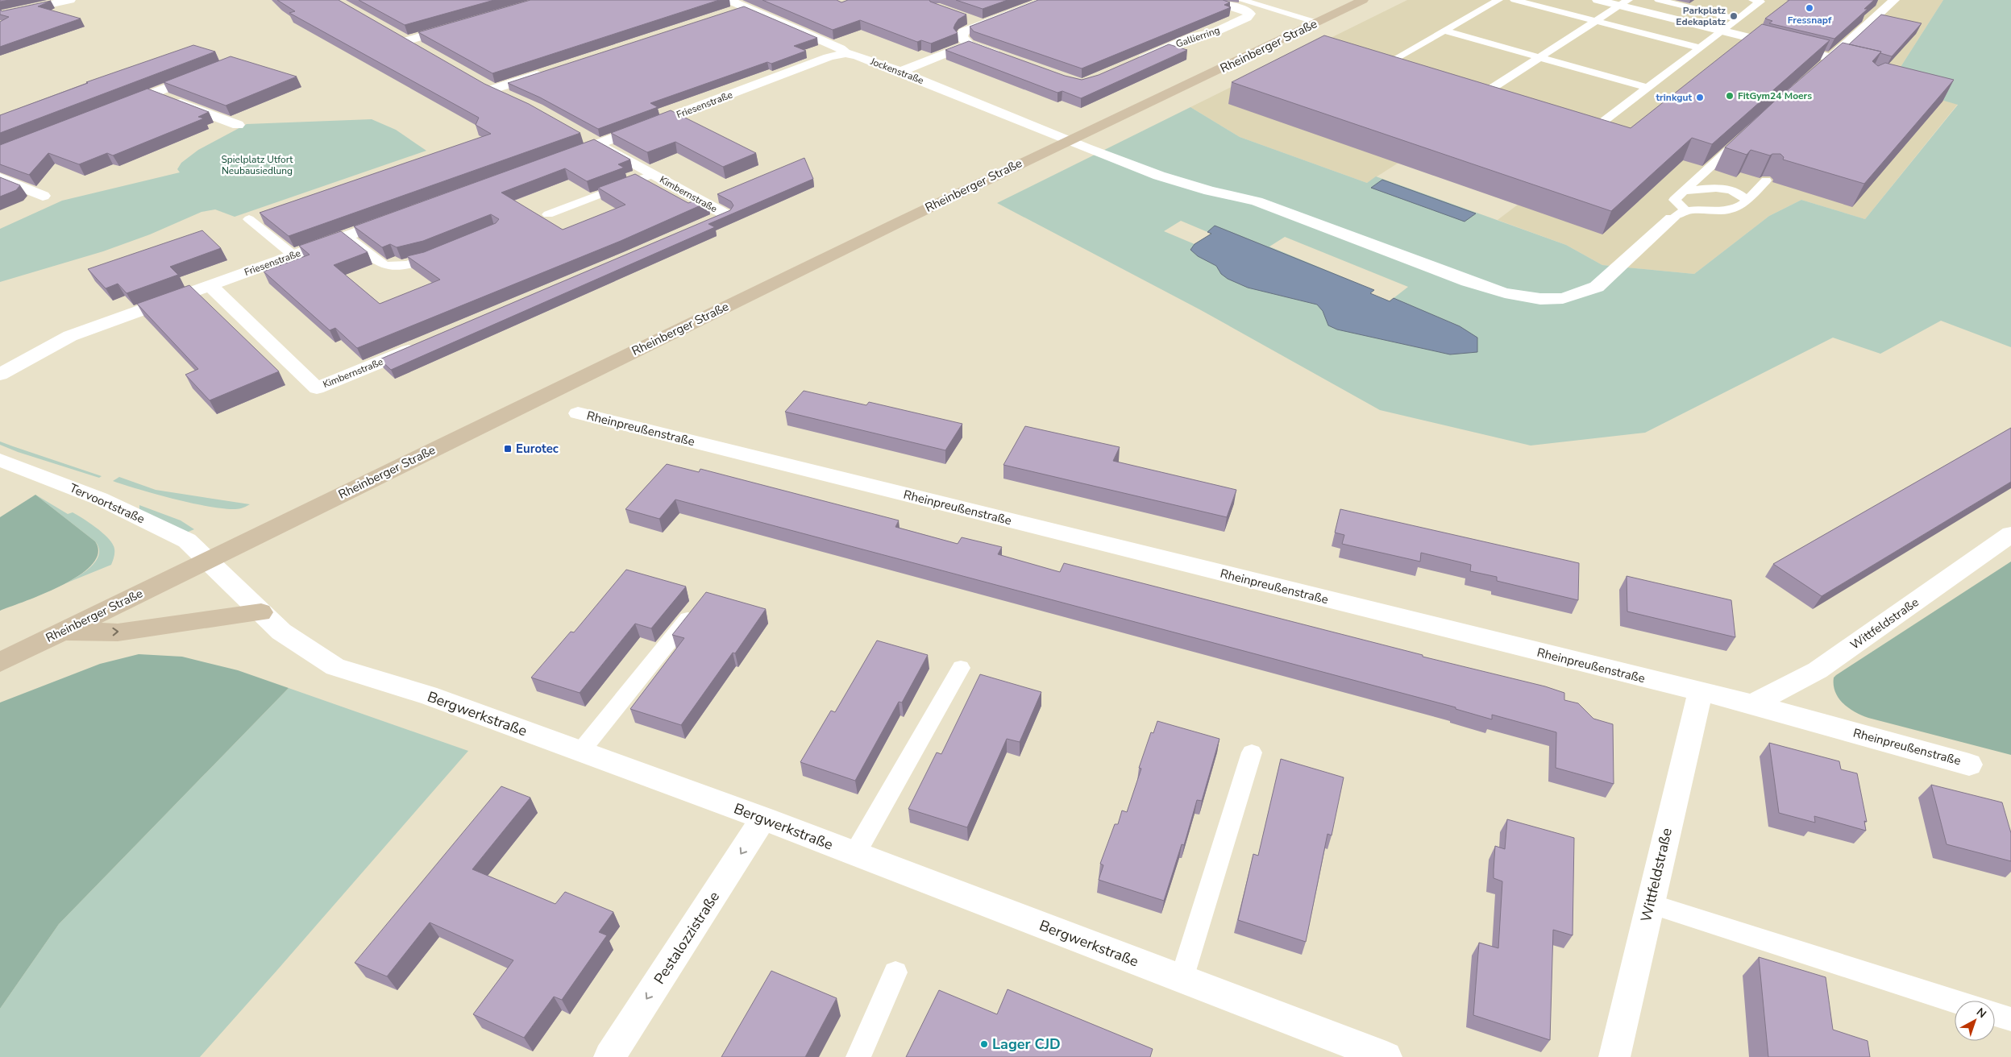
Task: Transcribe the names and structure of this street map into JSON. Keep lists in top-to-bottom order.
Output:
{
  "streets": {
    "main road": ["Rheinberger Straße"],
    "street": [
      "Gallierring",
      "Jockenstraße",
      "Friesenstraße",
      "Kimbernstraße",
      "Rheinpreußenstraße",
      "Tervoortstraße",
      "Wittfeldstraße",
      "Bergwerkstraße",
      "Pestalozzistraße"
    ]
  },
  "crossings": [
    ["Rheinberger Straße", "Jockenstraße"],
    ["Rheinberger Straße", "Tervoortstraße"],
    ["Rheinberger Straße", "Bergwerkstraße"],
    ["Jockenstraße", "Friesenstraße"],
    ["Friesenstraße", "Kimbernstraße"],
    ["Rheinpreußenstraße", "Wittfeldstraße"],
    ["Tervoortstraße", "Bergwerkstraße"],
    ["Bergwerkstraße", "Pestalozzistraße"]
  ],
  "one_way": ["Pestalozzistraße"],
  "parks": ["Spielplatz Utfort Neubausiedlung"],
  "places": {
    "other": [
      "Fressnapf",
      "Parkplatz Edekaplatz",
      "FitGym24 Moers",
      "trinkgut",
      "Lager CJD"
    ],
    "transit": ["Eurotec"]
  },
  "north": "top right"
}
